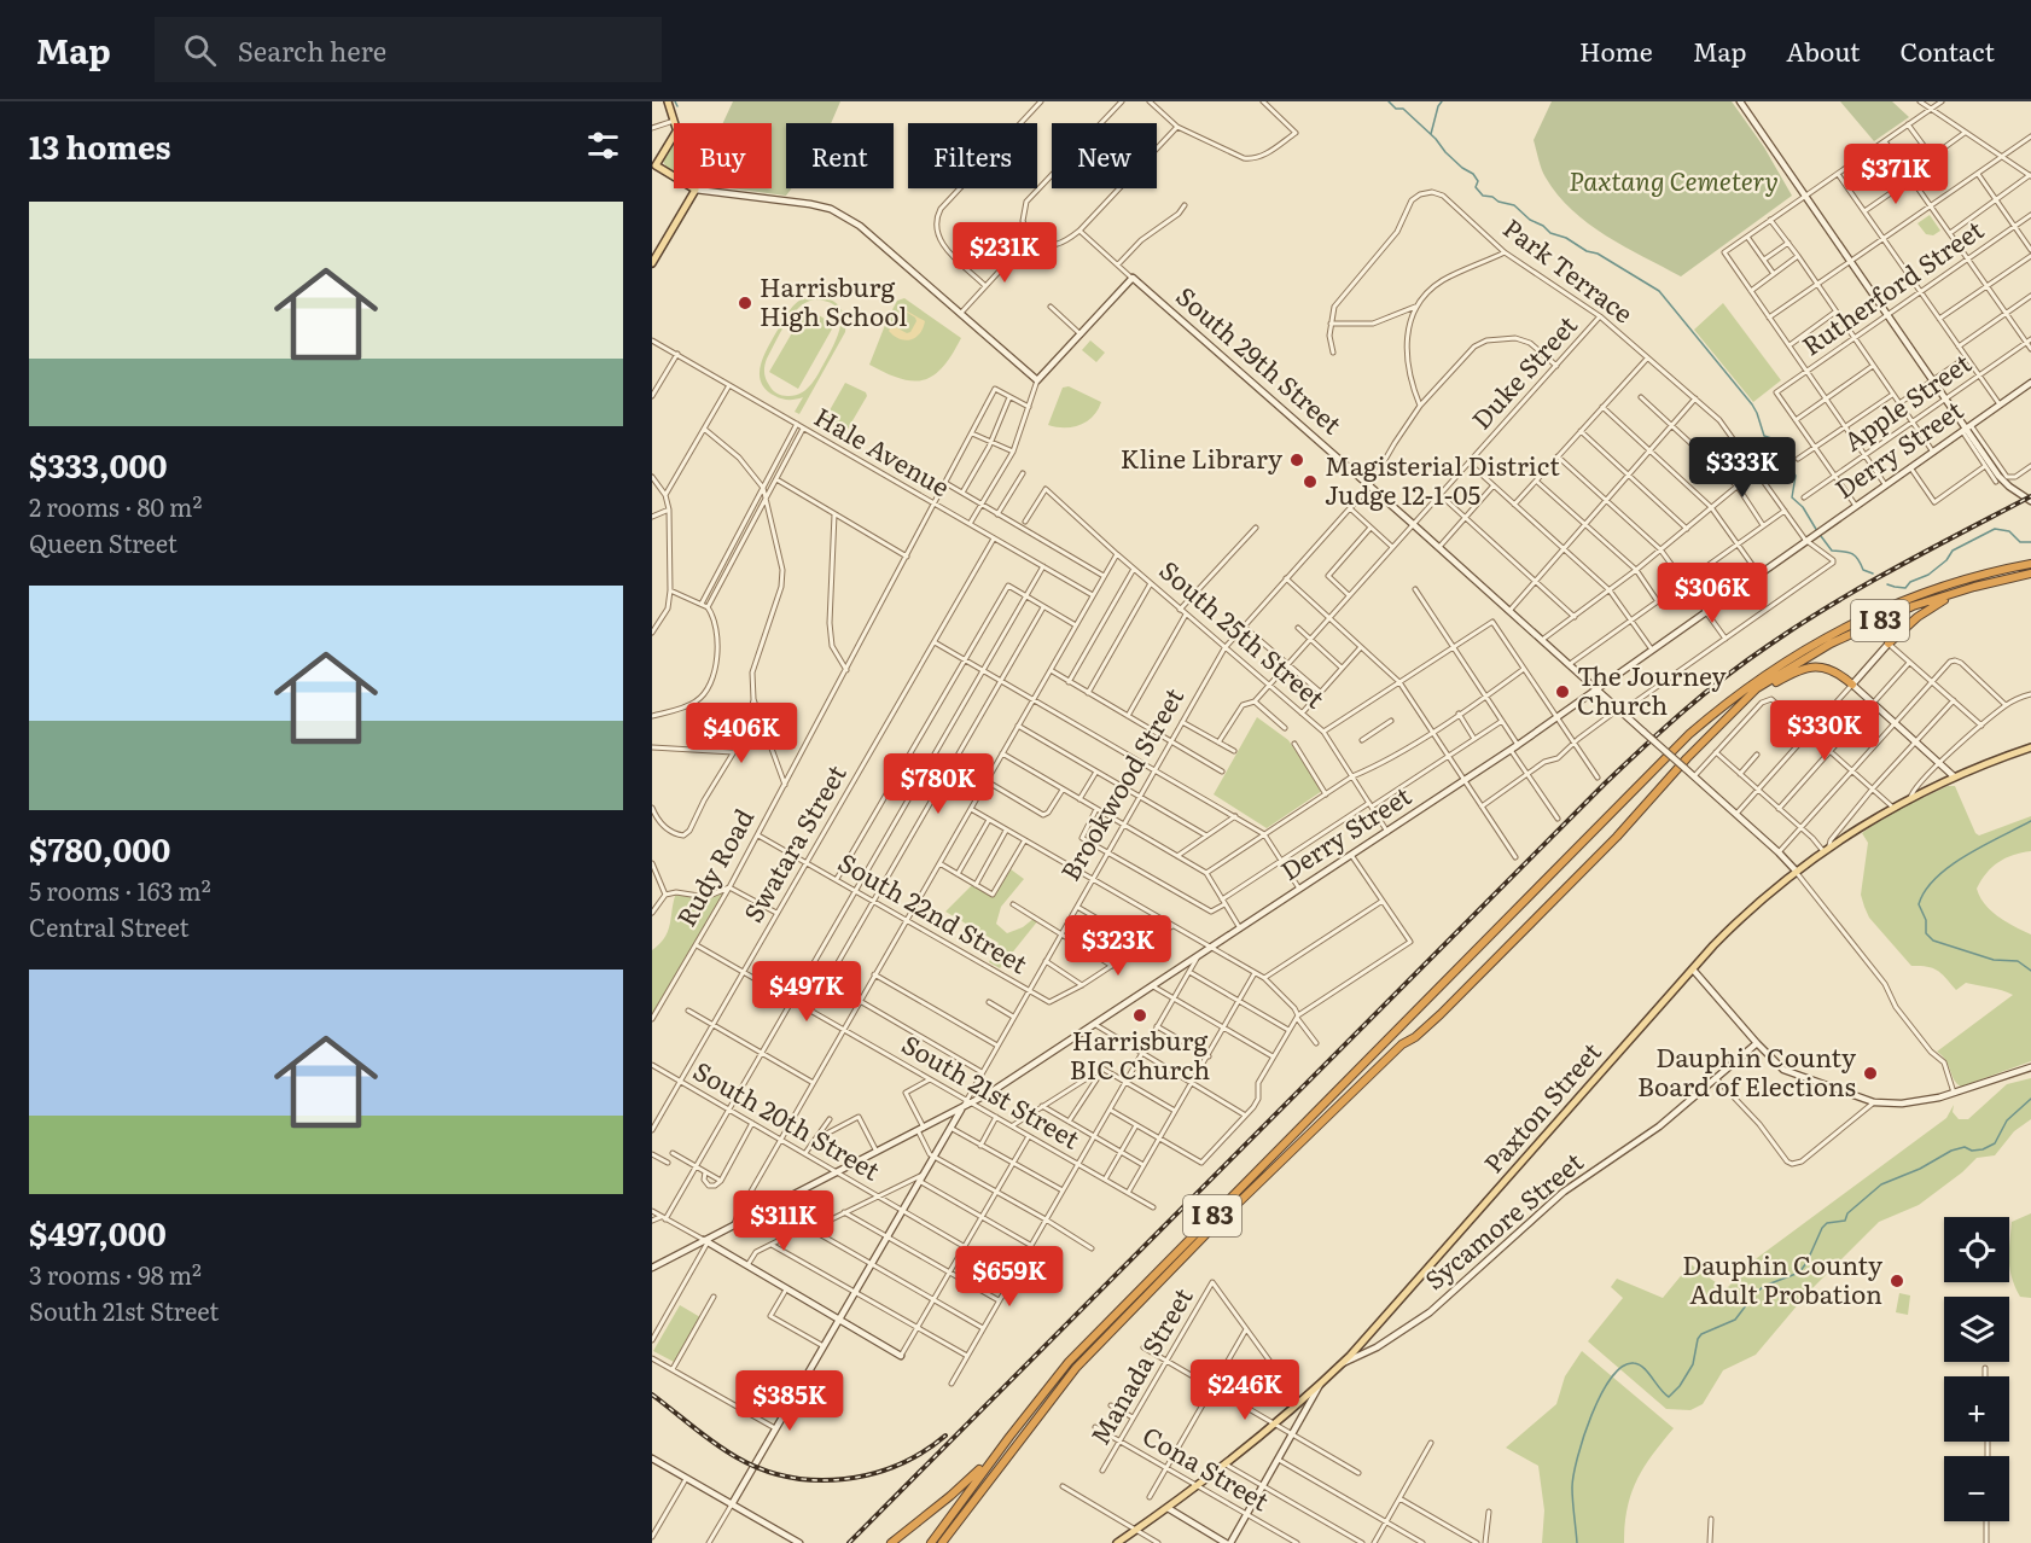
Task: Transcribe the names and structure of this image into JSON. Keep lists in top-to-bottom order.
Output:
{
  "streets": {
    "highway": ["I 83"],
    "main road": [
      "South 29th Street",
      "Derry Street",
      "Paxton Street",
      "Sycamore Street"
    ],
    "street": [
      "Park Terrace",
      "Rutherford Street",
      "Duke Street",
      "Apple Street",
      "Hale Avenue",
      "South 25th Street",
      "Brookwood Street",
      "Swatara Street",
      "Rudy Road",
      "South 22nd Street",
      "South 21st Street",
      "South 20th Street",
      "Manada Street",
      "Cona Street"
    ]
  },
  "crossings": [
    ["Park Terrace", "Duke Street"],
    ["Park Terrace", "Derry Street"],
    ["South 29th Street", "Duke Street"],
    ["South 29th Street", "Derry Street"],
    ["South 29th Street", "Brookwood Street"],
    ["South 29th Street", "Paxton Street"],
    ["Duke Street", "South 25th Street"],
    ["Duke Street", "Brookwood Street"],
    ["Derry Street", "South 25th Street"],
    ["Derry Street", "Brookwood Street"],
    ["Derry Street", "South 21st Street"],
    ["Derry Street", "South 20th Street"],
    ["Hale Avenue", "Swatara Street"],
    ["Hale Avenue", "Rudy Road"],
    ["South 25th Street", "Brookwood Street"],
    ["Brookwood Street", "South 22nd Street"],
    ["Brookwood Street", "South 21st Street"],
    ["Swatara Street", "South 22nd Street"],
    ["Swatara Street", "South 21st Street"],
    ["Swatara Street", "South 20th Street"],
    ["Rudy Road", "South 22nd Street"],
    ["Rudy Road", "South 21st Street"],
    ["Paxton Street", "Sycamore Street"],
    ["Paxton Street", "Cona Street"],
    ["Manada Street", "Cona Street"]
  ],
  "parks": ["Paxtang Cemetery"],
  "places": [
    "Harrisburg High School",
    "Kline Library",
    "Magisterial District Judge 12-1-05",
    "The Journey Church",
    "Harrisburg BIC Church",
    "Dauphin County Board of Elections",
    "Dauphin County Adult Probation"
  ],
  "page": {
    "header": "Map",
    "search": "Search here",
    "nav": [
      "Home",
      "Map",
      "About",
      "Contact"
    ],
    "heading": "13 homes",
    "chip": [
      "Buy",
      "Rent",
      "Filters",
      "New"
    ],
    "price": [
      "$371K",
      "$231K",
      "$333K",
      "$306K",
      "$330K",
      "$406K",
      "$780K",
      "$323K",
      "$497K",
      "$311K",
      "$659K",
      "$246K",
      "$385K"
    ],
    "list": [
      {
        "name": "$333,000",
        "note": "2 rooms · 80 m² · Queen Street"
      },
      {
        "name": "$780,000",
        "note": "5 rooms · 163 m² · Central Street"
      },
      {
        "name": "$497,000",
        "note": "3 rooms · 98 m² · South 21st Street"
      }
    ],
    "map_buttons": ["+", "−"]
  }
}
